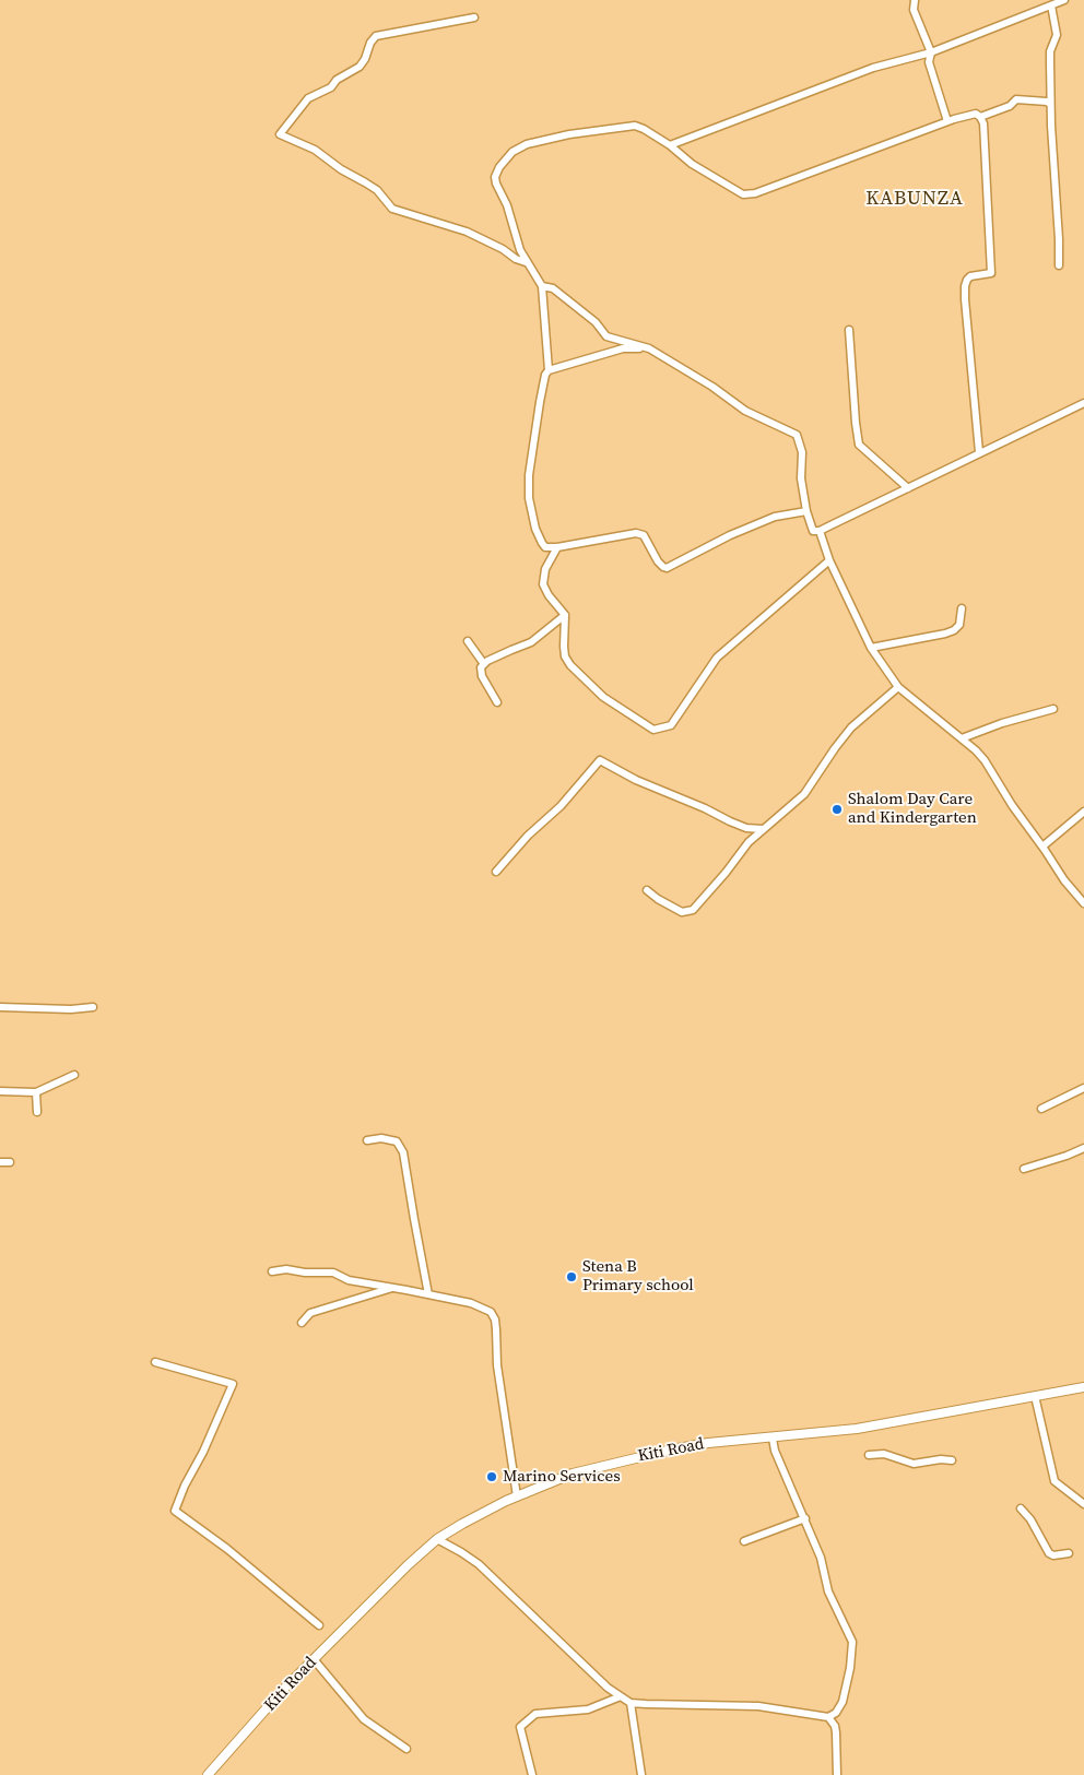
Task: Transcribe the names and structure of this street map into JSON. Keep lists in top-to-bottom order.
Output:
{
  "streets": {
    "street": ["Kiti Road"]
  },
  "districts": ["KABUNZA"],
  "places": ["Shalom Day Care and Kindergarten", "Stena B Primary school", "Marino Services"]
}
